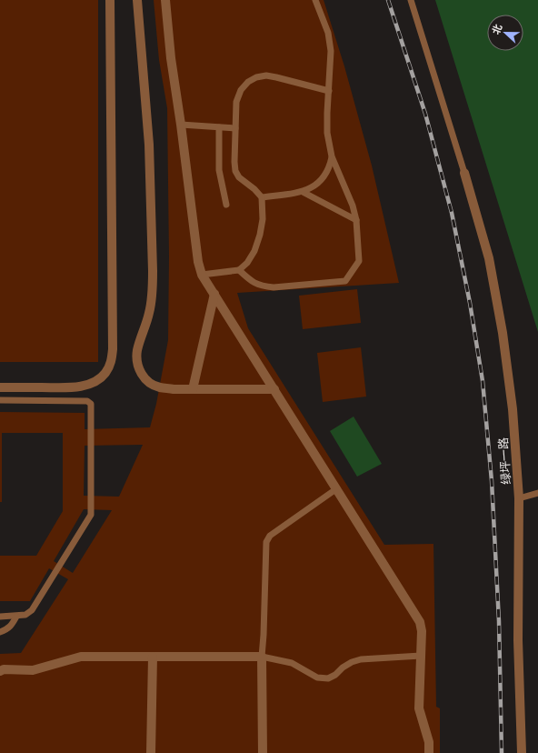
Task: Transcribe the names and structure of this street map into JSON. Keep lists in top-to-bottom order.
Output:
{
  "streets": {
    "street": ["绿坪一路"]
  },
  "north": "left"
}
